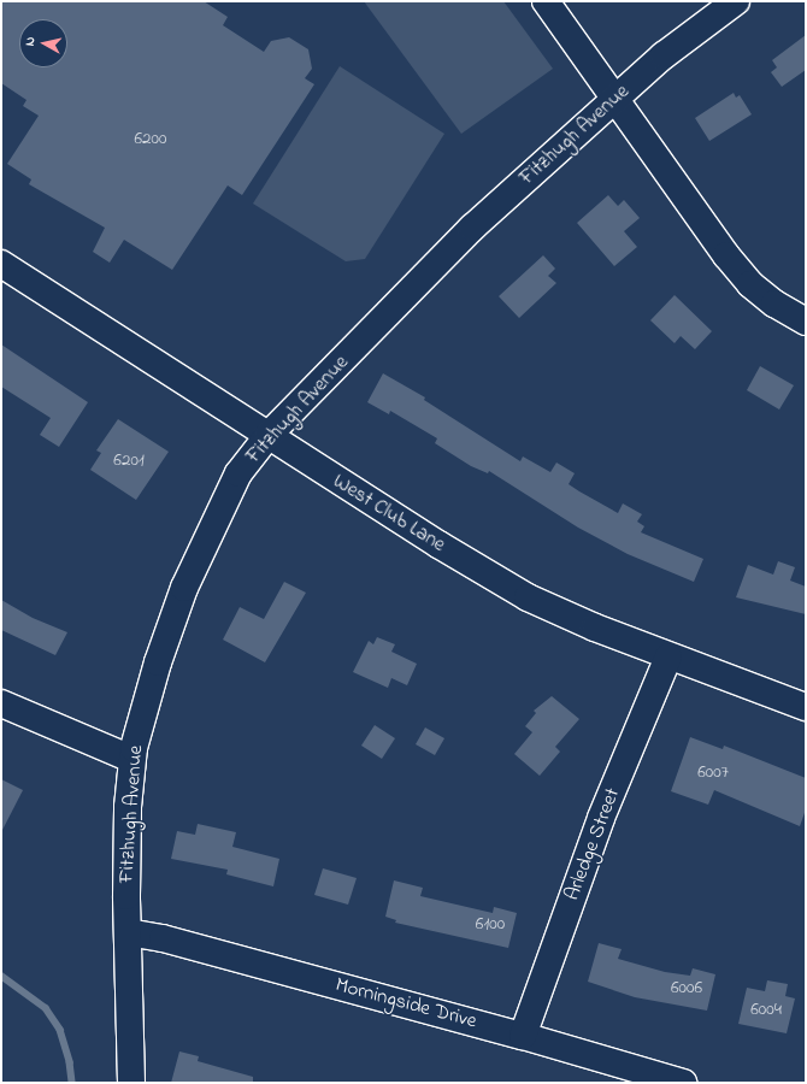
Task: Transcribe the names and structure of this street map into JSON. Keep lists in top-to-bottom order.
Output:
{
  "streets": {
    "street": [
      "Fitzhugh Avenue",
      "West Club Lane",
      "Arledge Street",
      "Morningside Drive"
    ]
  },
  "crossings": [
    ["Fitzhugh Avenue", "West Club Lane"],
    ["Fitzhugh Avenue", "Morningside Drive"],
    ["West Club Lane", "Arledge Street"],
    ["Arledge Street", "Morningside Drive"]
  ],
  "house_numbers": [
    "6200",
    "6201",
    "6007",
    "6100",
    "6006",
    "6004"
  ],
  "north": "left"
}
